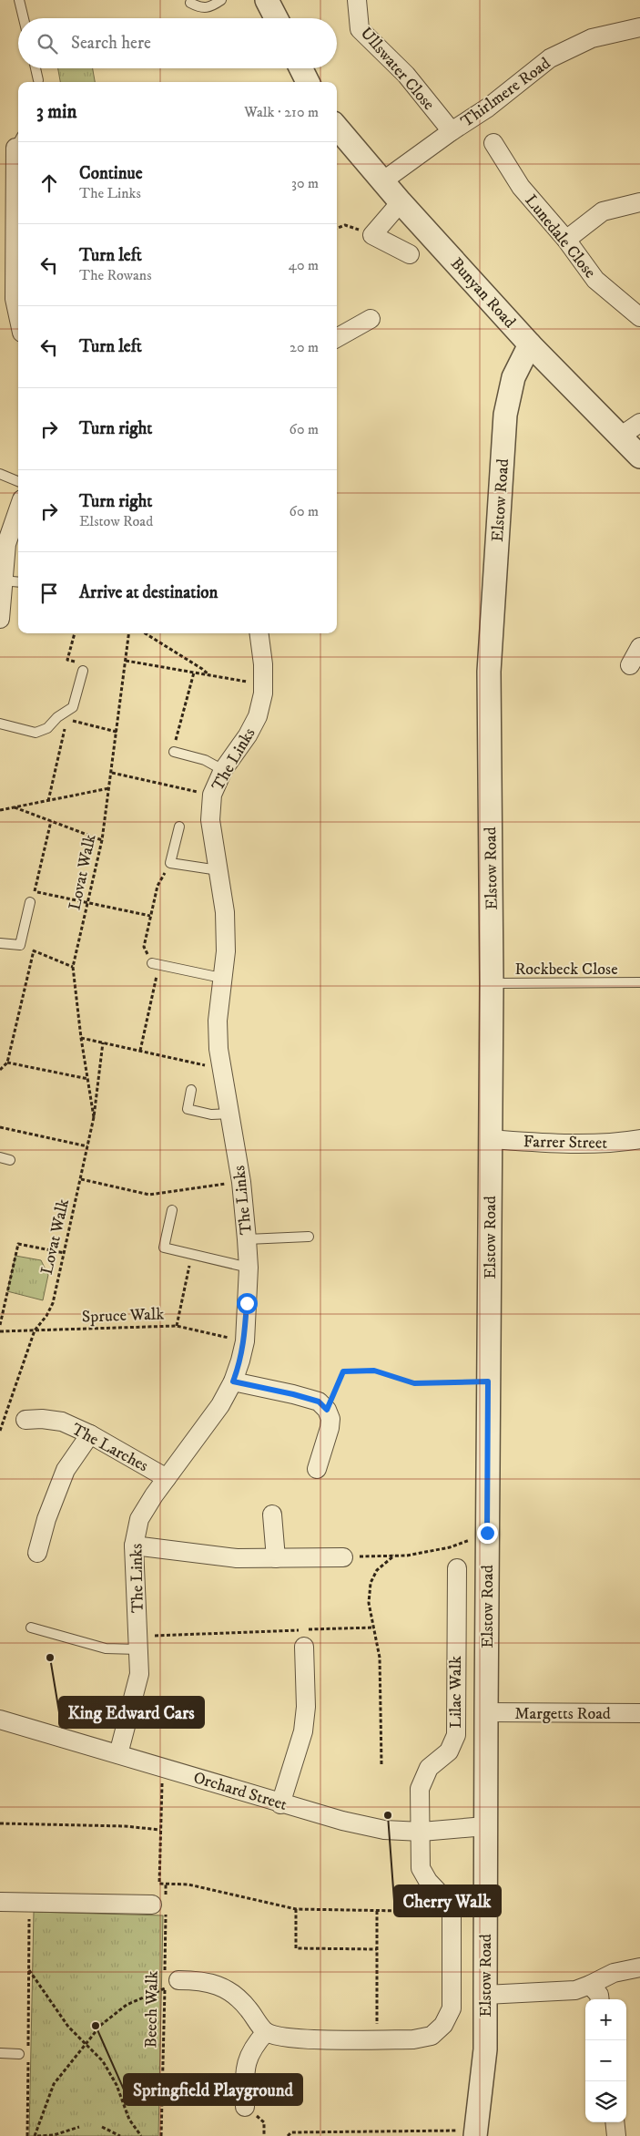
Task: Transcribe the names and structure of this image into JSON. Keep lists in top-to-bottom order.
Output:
{
  "streets": {
    "street": [
      "Ullswater Close",
      "Thirlmere Road",
      "Lunedale Close",
      "Bunyan Road",
      "Elstow Road",
      "The Links",
      "Farrer Street",
      "The Larches",
      "Lilac Walk",
      "Margetts Road",
      "Orchard Street"
    ],
    "lane": ["Rockbeck Close"],
    "path": ["Lovat Walk", "Spruce Walk", "Beech Walk"]
  },
  "crossings": [
    ["Ullswater Close", "Thirlmere Road"],
    ["Thirlmere Road", "Bunyan Road"],
    ["Bunyan Road", "Elstow Road"],
    ["Elstow Road", "Rockbeck Close"],
    ["Elstow Road", "Farrer Street"],
    ["Elstow Road", "Margetts Road"],
    ["Elstow Road", "Orchard Street"],
    ["The Links", "Spruce Walk"],
    ["The Links", "The Larches"],
    ["The Links", "Orchard Street"],
    ["Lovat Walk", "Spruce Walk"],
    ["Lilac Walk", "Orchard Street"]
  ],
  "places": ["King Edward Cars", "Cherry Walk", "Springfield Playground"],
  "page": {
    "search": "Search here",
    "heading": ["3 min", "Walk · 210 m"],
    "list": [
      ["Continue", "The Links", "30 m"],
      ["Turn left", "The Rowans", "40 m"],
      ["Turn left", "20 m"],
      ["Turn right", "60 m"],
      ["Turn right", "Elstow Road", "60 m"],
      "Arrive at destination"
    ],
    "map_buttons": ["+", "−"]
  }
}
